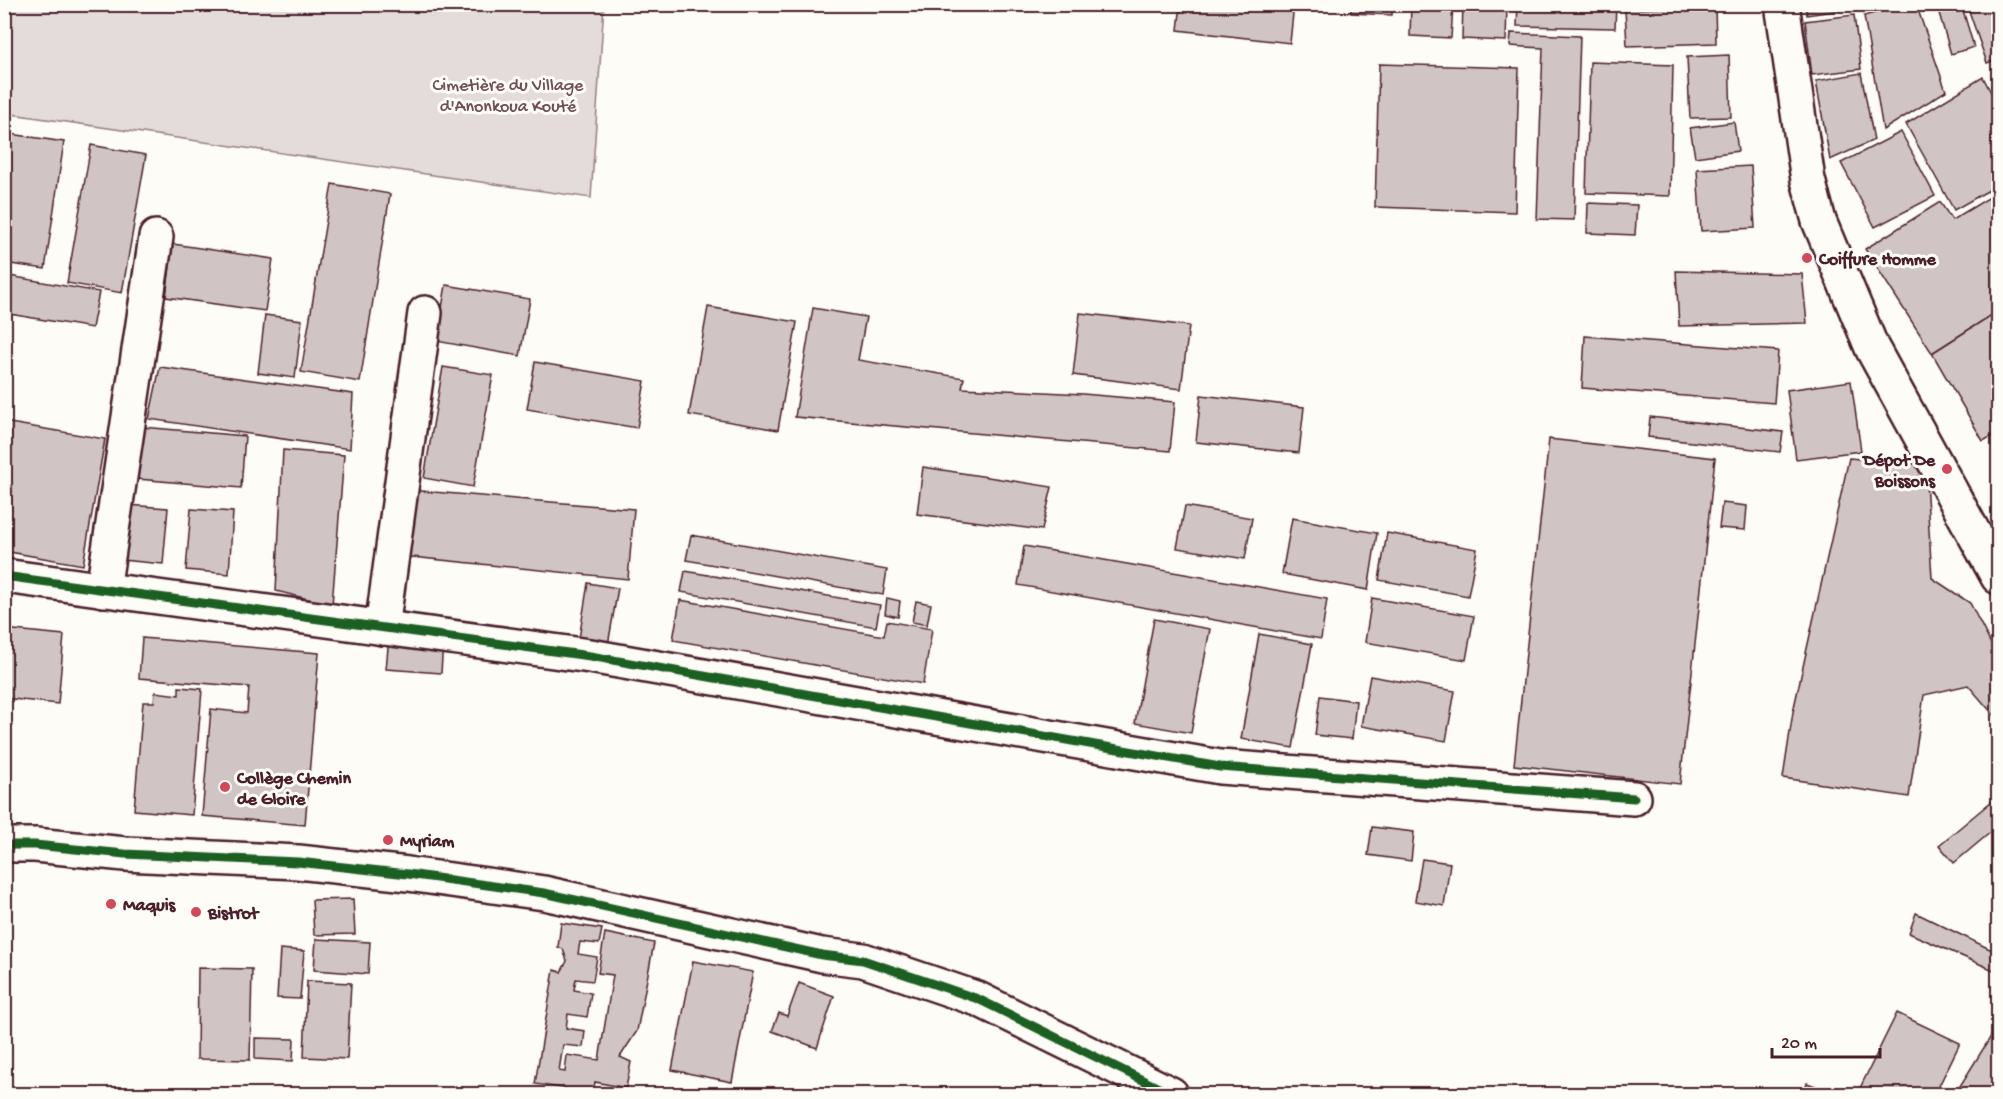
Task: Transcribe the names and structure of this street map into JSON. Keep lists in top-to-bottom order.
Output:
{
  "parks": ["Cimetière du Village d'Anonkoua Kouté"],
  "places": [
    "Coiffure Homme",
    "Dépot De Boissons",
    "Collège Chemin de Gloire",
    "Myriam",
    "Maquis",
    "Bistrot"
  ],
  "scale_bar": "20 m"
}
